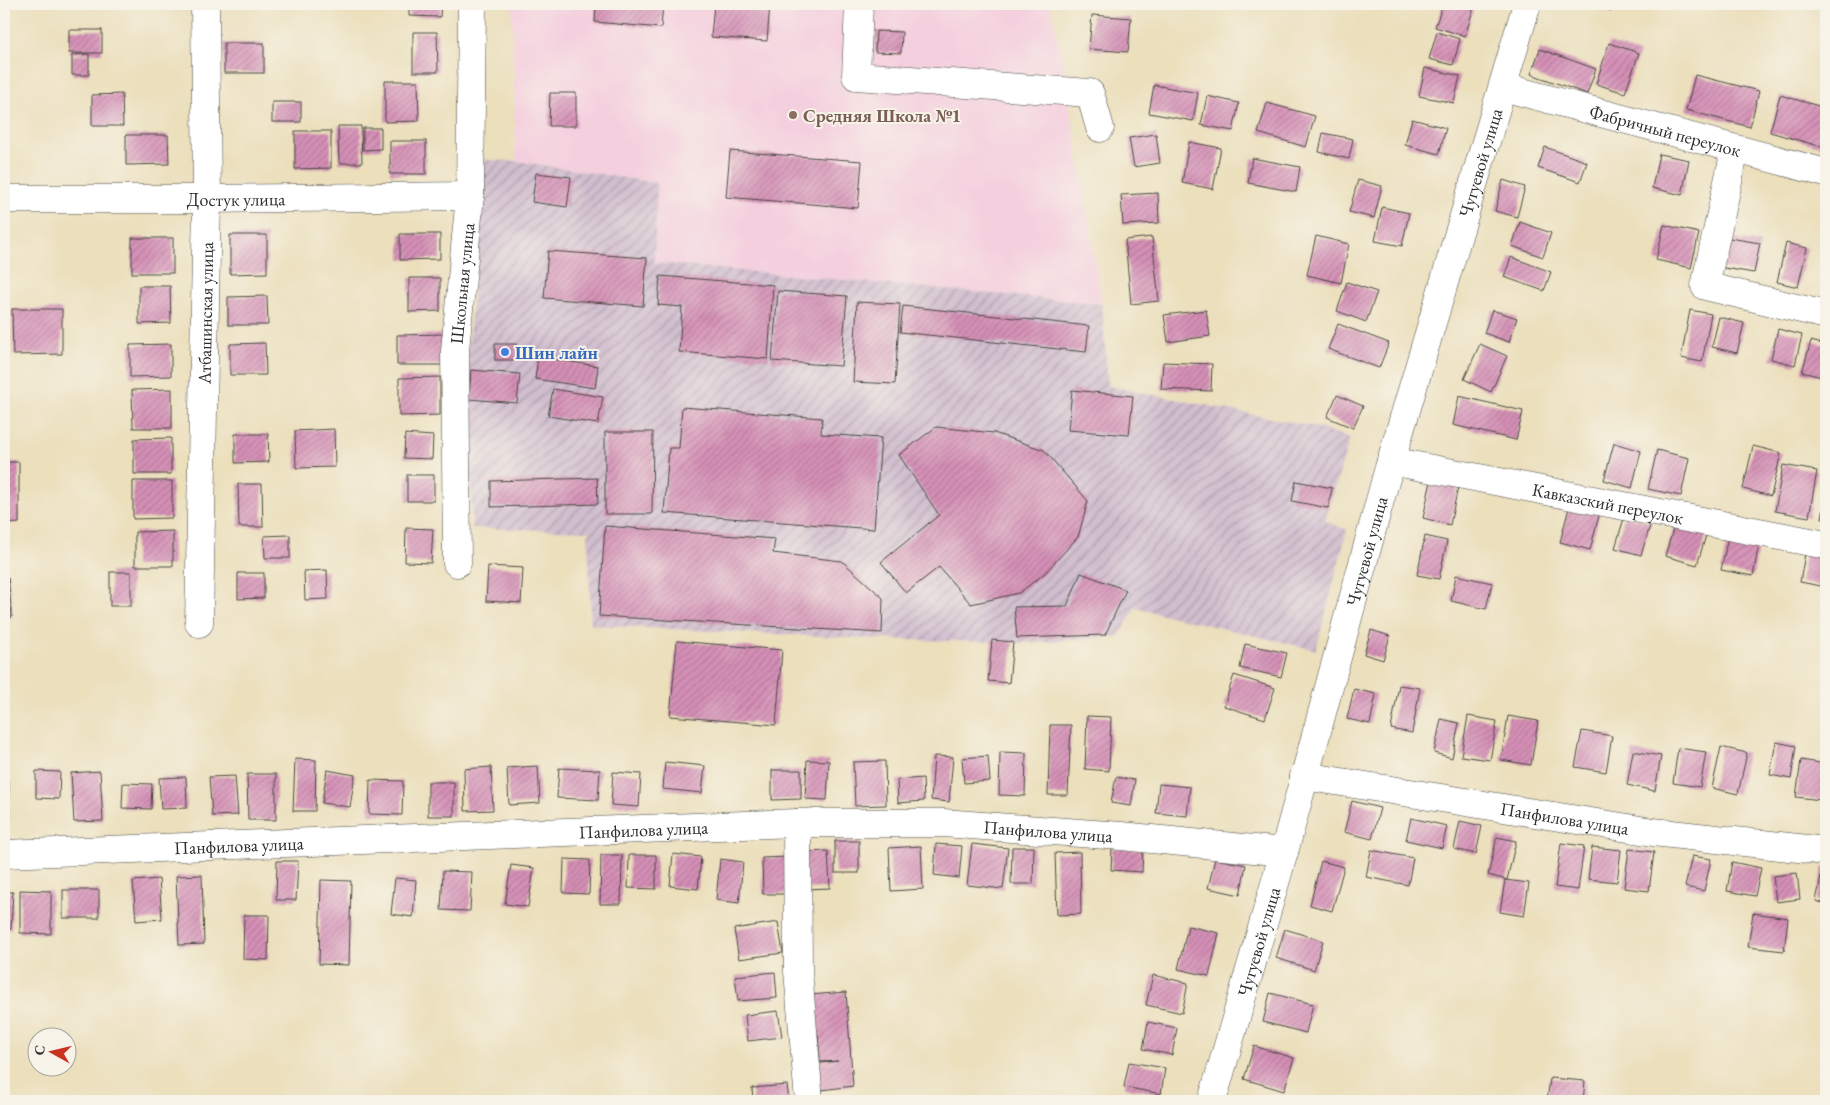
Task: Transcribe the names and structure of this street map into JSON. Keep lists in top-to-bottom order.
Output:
{
  "streets": {
    "street": [
      "Фабричный переулок",
      "Чугуевой улица",
      "Достук улица",
      "Школьная улица",
      "Атбашинская улица",
      "Кавказский переулок",
      "Панфилова улица"
    ]
  },
  "crossings": [
    ["Фабричный переулок", "Чугуевой улица"],
    ["Чугуевой улица", "Кавказский переулок"],
    ["Чугуевой улица", "Панфилова улица"],
    ["Достук улица", "Школьная улица"],
    ["Достук улица", "Атбашинская улица"]
  ],
  "places": ["Средняя Школа №1", "Шин лайн"],
  "north": "left"
}
